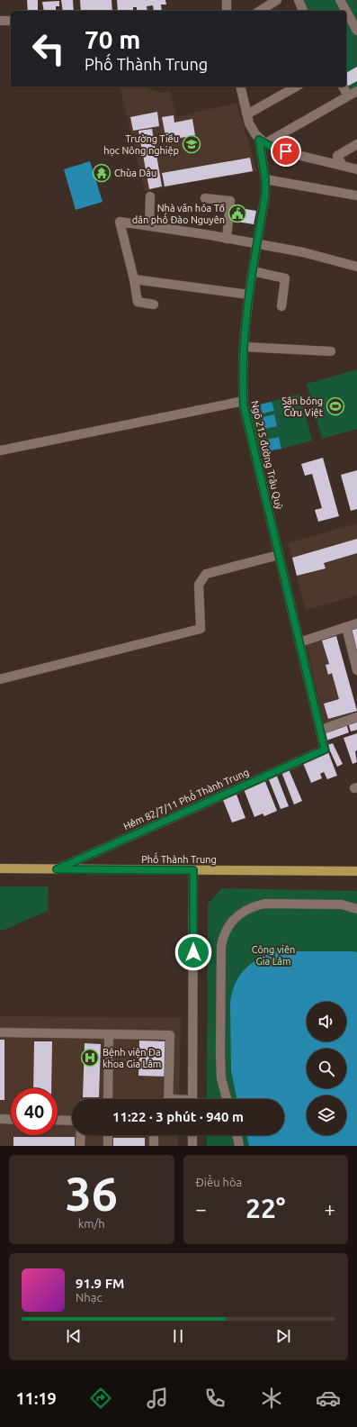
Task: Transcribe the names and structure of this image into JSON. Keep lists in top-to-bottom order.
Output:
{
  "streets": {
    "main road": ["Phố Thành Trung"],
    "street": ["Ngõ 215 đường Trâu Quỳ", "Hẻm 82/7/11 Phố Thành Trung"]
  },
  "crossings": [
    ["Ngõ 215 đường Trâu Quỳ", "Hẻm 82/7/11 Phố Thành Trung"],
    ["Hẻm 82/7/11 Phố Thành Trung", "Phố Thành Trung"]
  ],
  "parks": ["Công viên Gia Lâm"],
  "places": {
    "school or university": ["Trường Tiểu học Nông nghiệp"],
    "temple": ["Chùa Dâu"],
    "public building": ["Nhà văn hóa Tổ dân phố Đào Nguyên"],
    "sports": ["Sân bóng Cửu Việt"],
    "hospital": ["Bệnh viện Đa khoa Gia Lâm"]
  },
  "page": {
    "turn": ["70 m", "Phố Thành Trung"],
    "limit": "40",
    "trip": "11:22 · 3 phút · 940 m",
    "tile": [
      ["36", "km/h"],
      "Điều hòa"
    ],
    "heat": ["−", "22°", "+"],
    "song": ["91.9 FM", "Nhạc"],
    "tabs": "11:19"
  }
}
